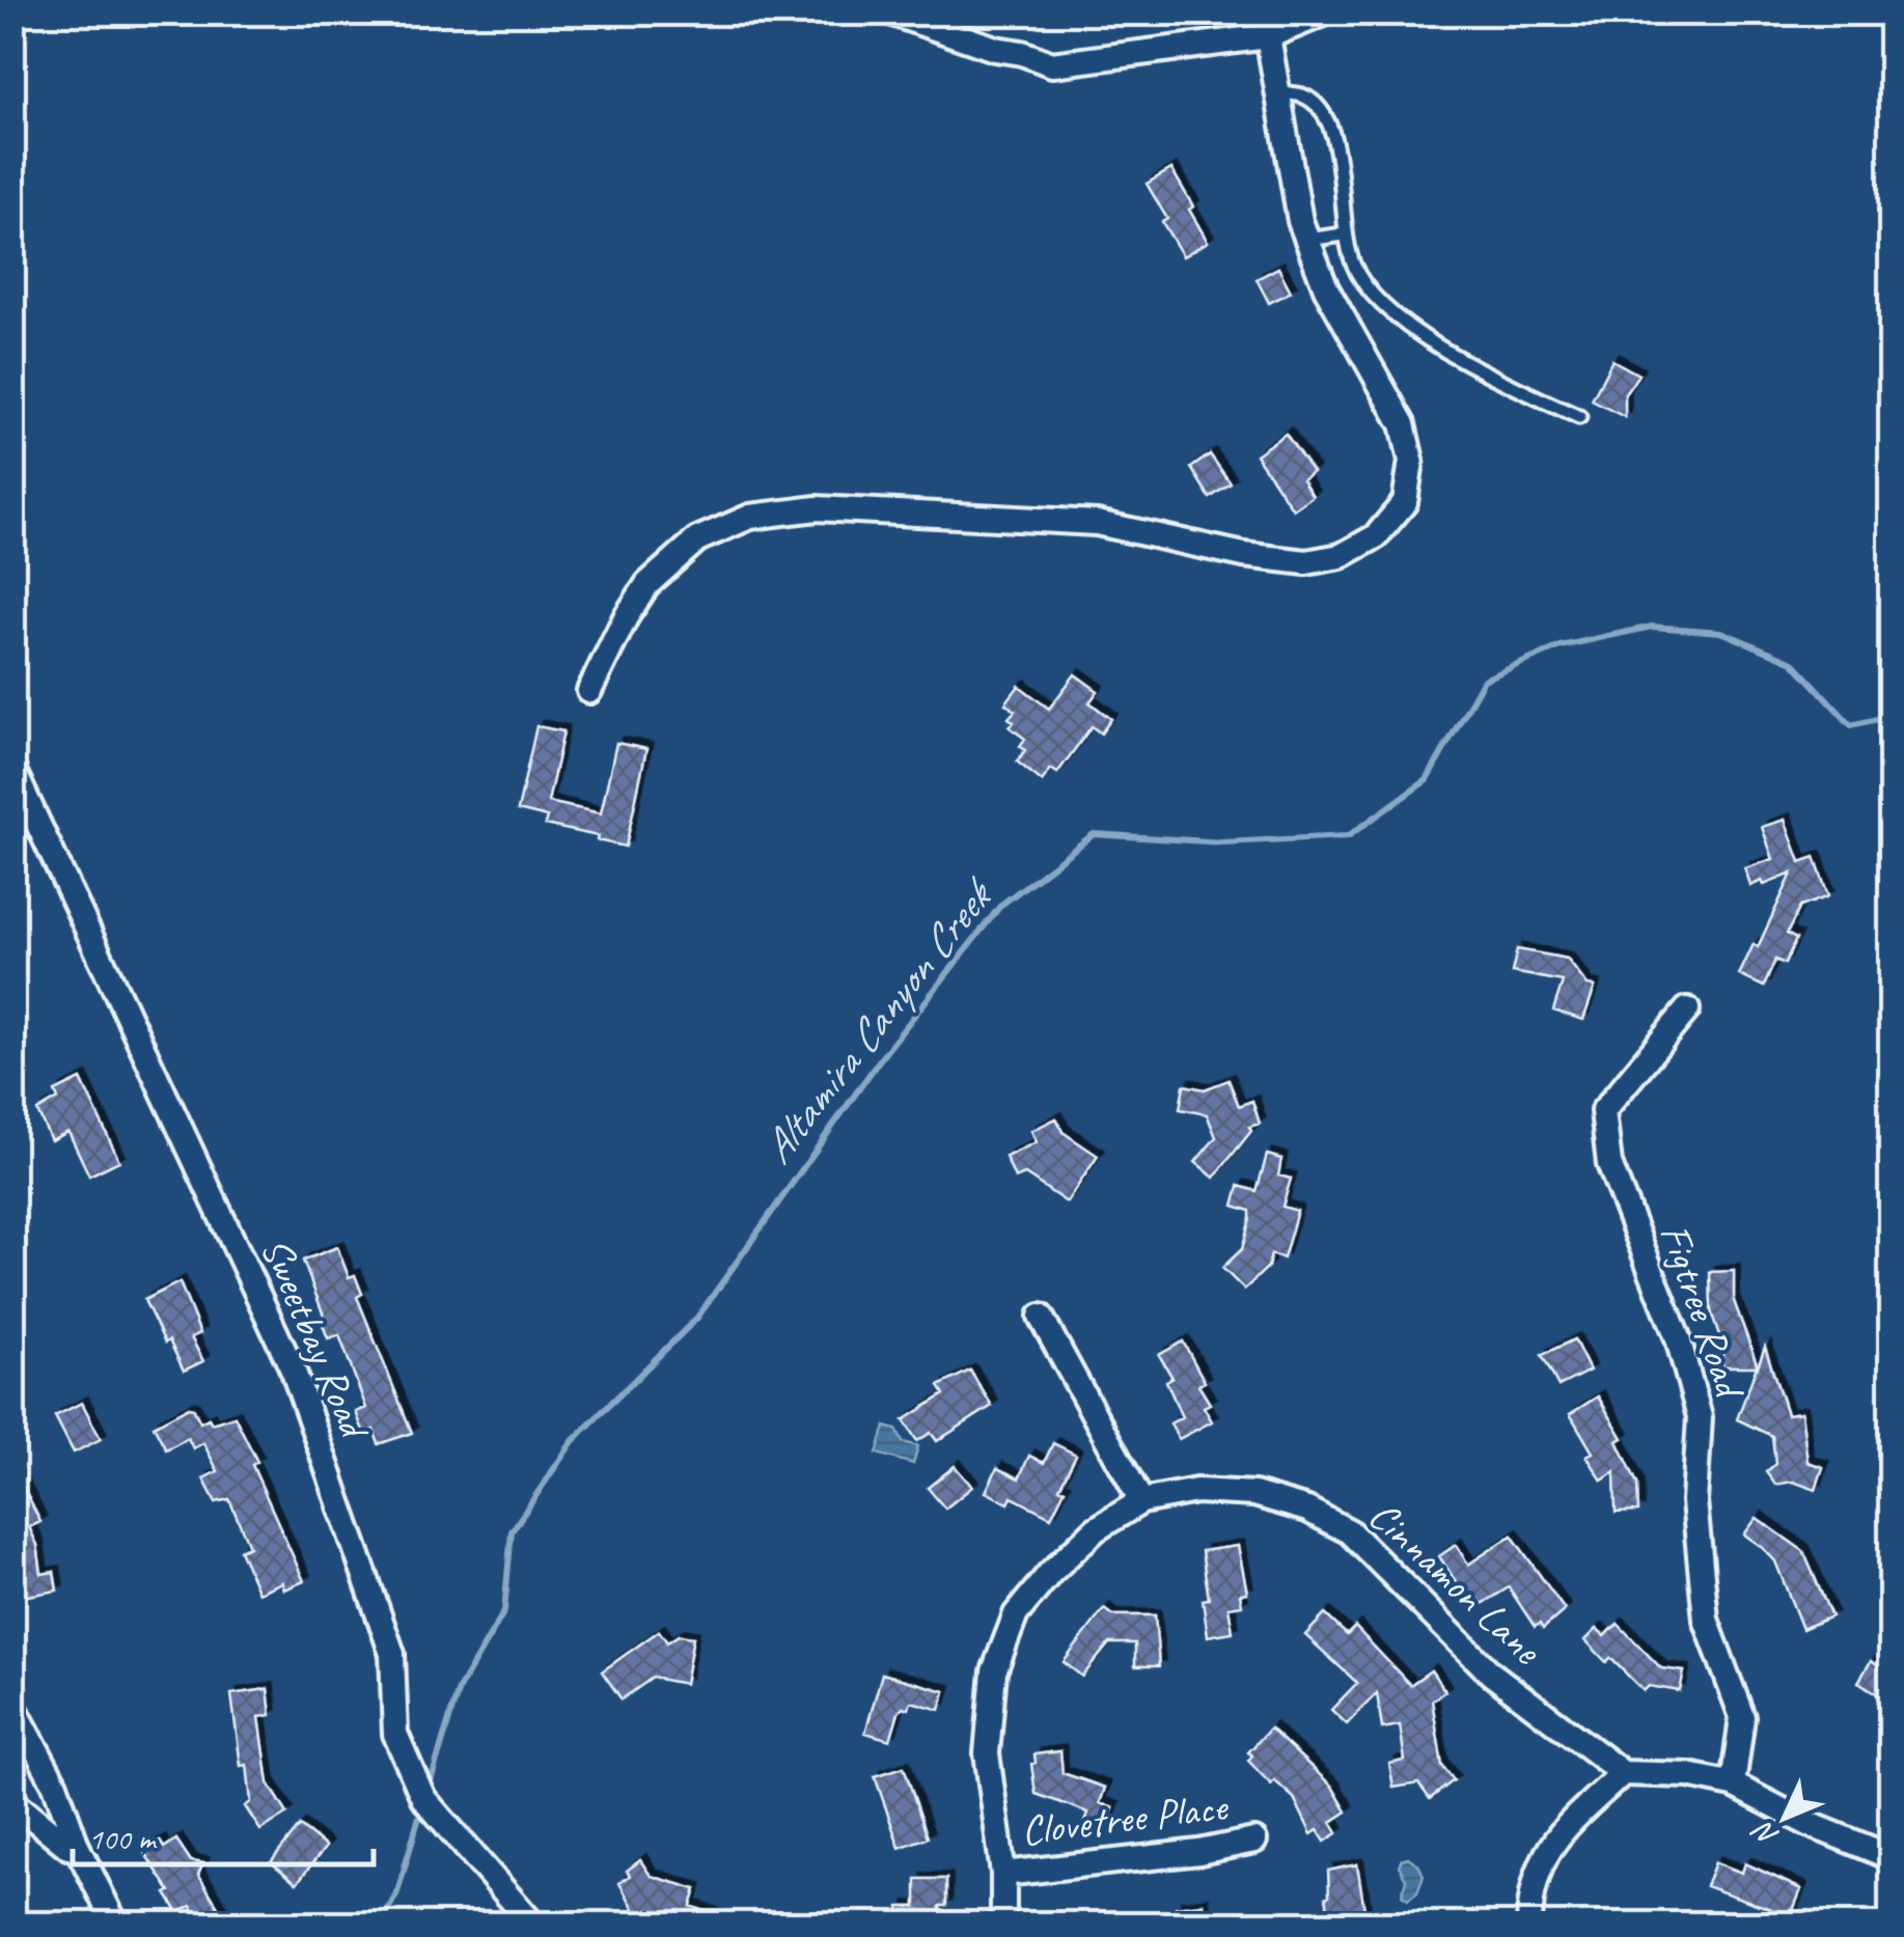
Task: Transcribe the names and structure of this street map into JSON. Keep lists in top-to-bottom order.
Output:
{
  "streets": {
    "street": [
      "Figtree Road",
      "Sweetbay Road",
      "Cinnamon Lane",
      "Clovetree Place"
    ]
  },
  "crossings": [
    ["Cinnamon Lane", "Clovetree Place"]
  ],
  "water": ["Altamira Canyon Creek"],
  "scale_bar": "100 m",
  "north": "bottom left"
}
